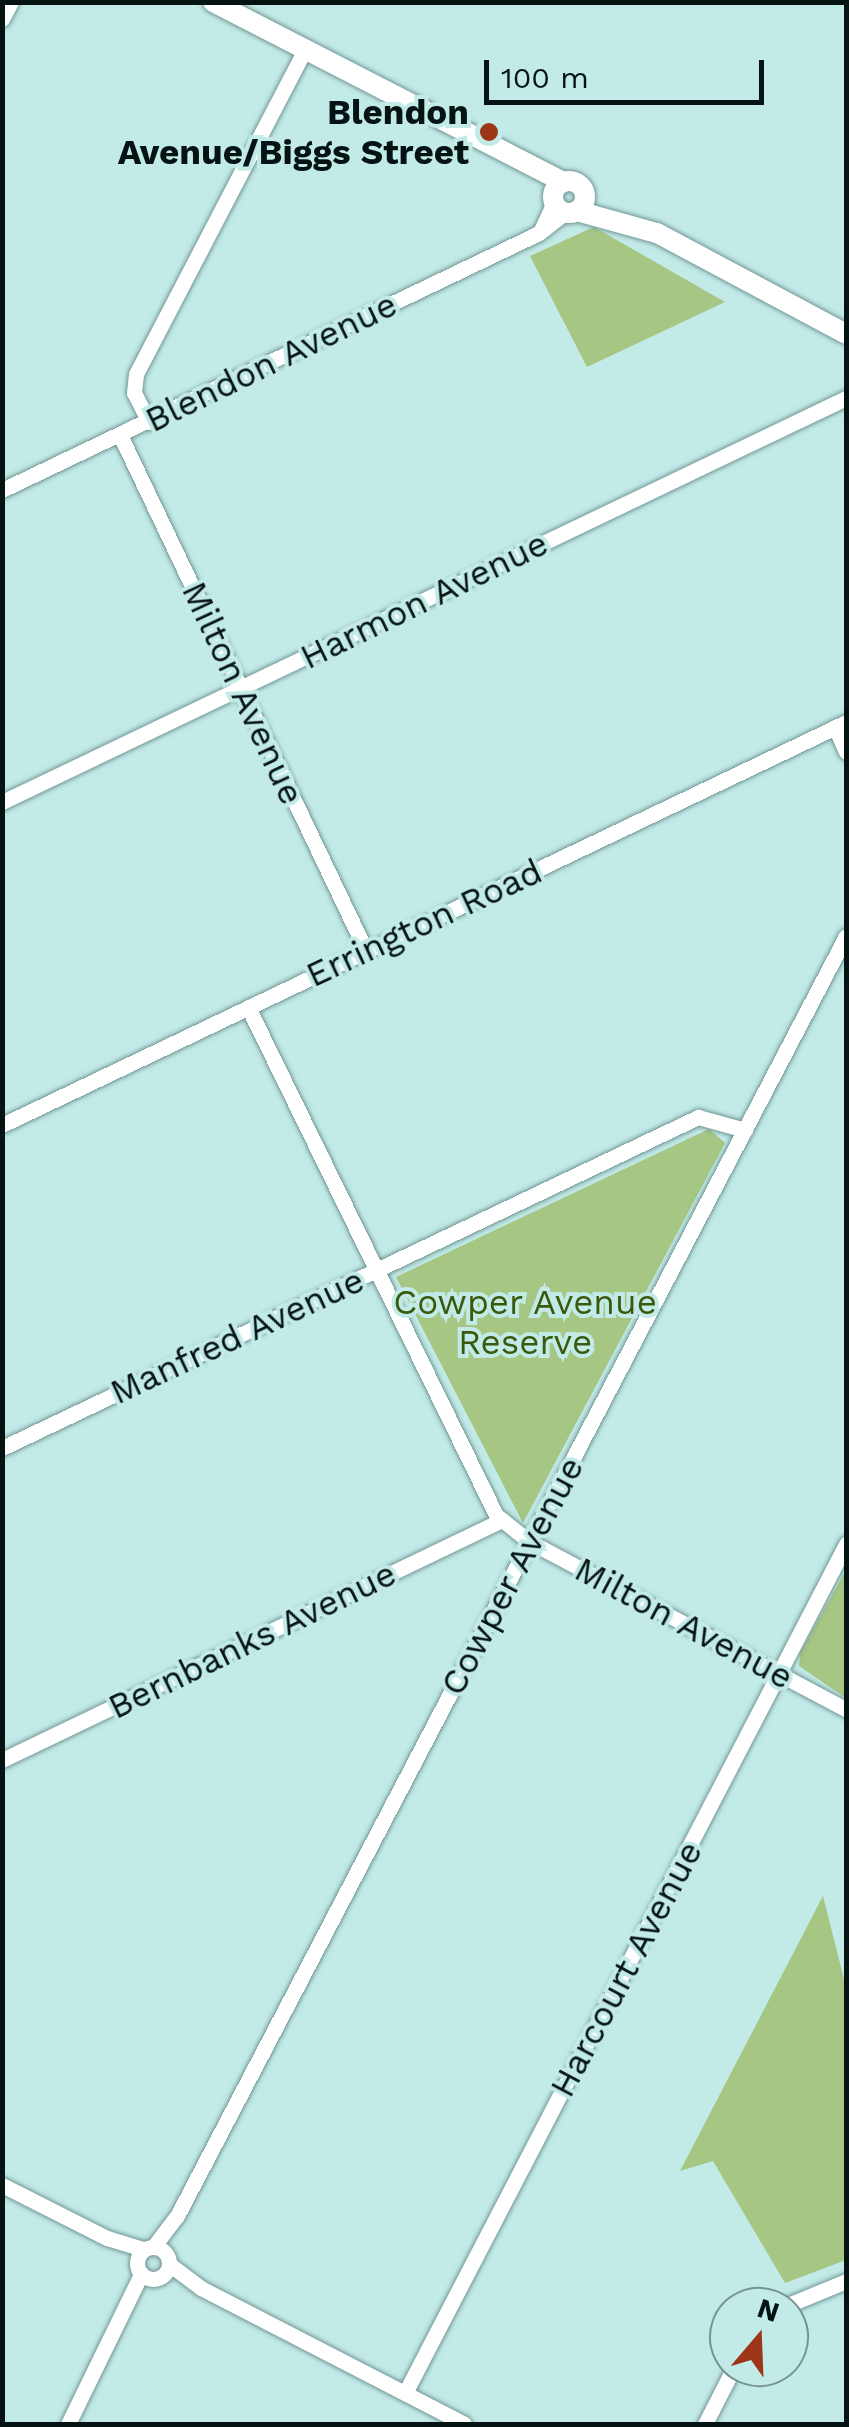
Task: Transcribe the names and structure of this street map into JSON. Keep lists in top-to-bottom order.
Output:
{
  "streets": {
    "street": [
      "Blendon Avenue",
      "Harmon Avenue",
      "Milton Avenue",
      "Errington Road",
      "Manfred Avenue",
      "Cowper Avenue",
      "Bernbanks Avenue",
      "Harcourt Avenue"
    ]
  },
  "crossings": [
    ["Blendon Avenue", "Milton Avenue"],
    ["Harmon Avenue", "Milton Avenue"],
    ["Milton Avenue", "Errington Road"],
    ["Milton Avenue", "Manfred Avenue"],
    ["Milton Avenue", "Cowper Avenue"],
    ["Milton Avenue", "Bernbanks Avenue"],
    ["Milton Avenue", "Harcourt Avenue"],
    ["Manfred Avenue", "Cowper Avenue"]
  ],
  "parks": ["Cowper Avenue Reserve"],
  "places": ["Blendon Avenue/Biggs Street"],
  "scale_bar": "100 m",
  "north": "top"
}
